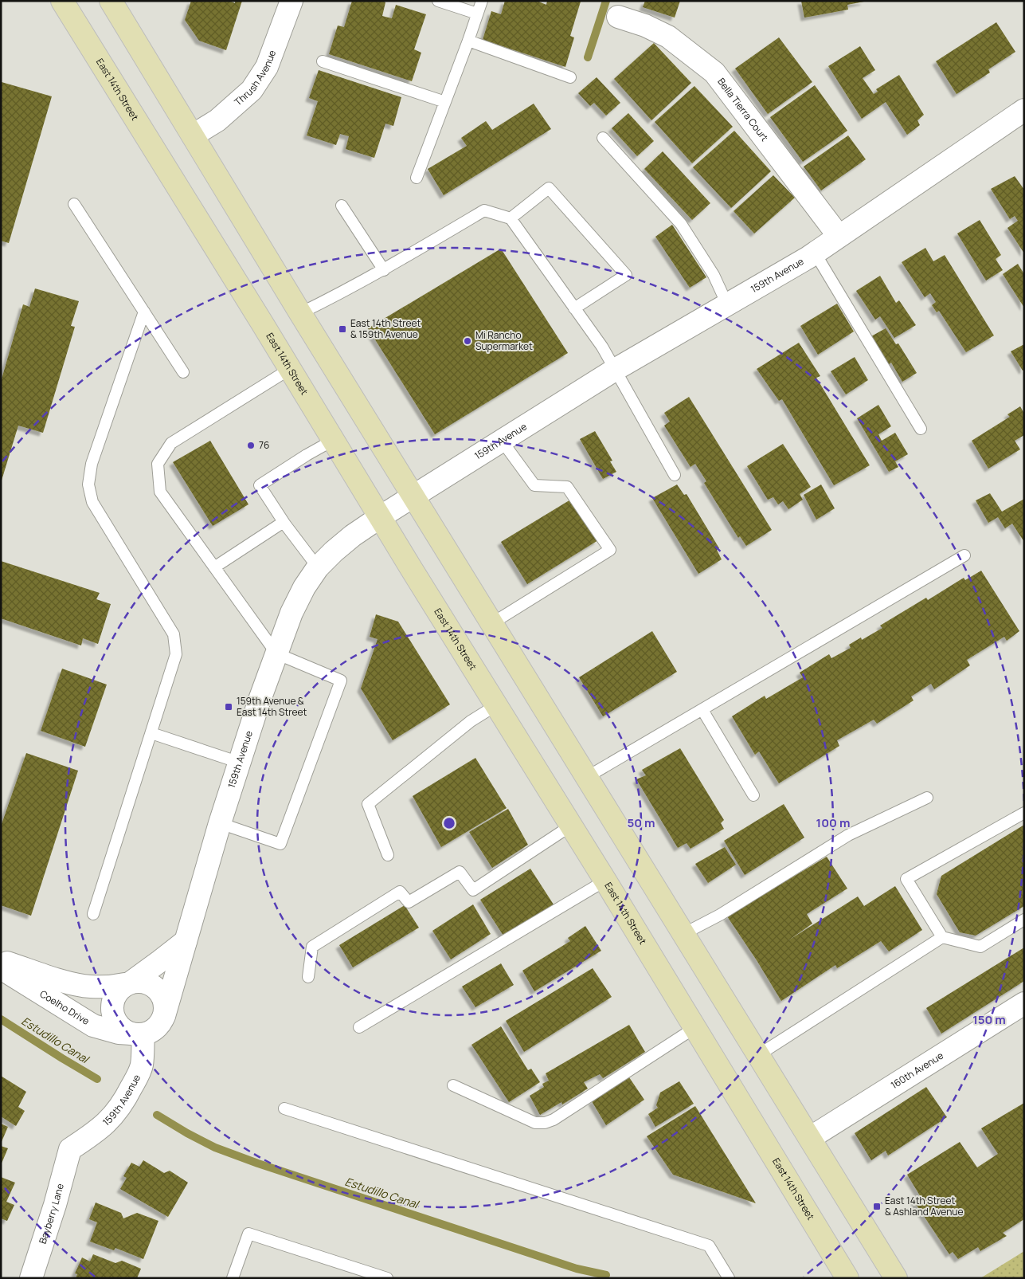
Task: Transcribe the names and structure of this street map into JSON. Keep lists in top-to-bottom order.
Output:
{
  "streets": {
    "main road": ["East 14th Street"],
    "street": [
      "Thrush Avenue",
      "Bella Tierra Court",
      "159th Avenue",
      "Coelho Drive",
      "160th Avenue",
      "Bayberry Lane"
    ]
  },
  "crossings": [
    ["East 14th Street", "159th Avenue"],
    ["Bella Tierra Court", "159th Avenue"],
    ["159th Avenue", "Coelho Drive"],
    ["159th Avenue", "Bayberry Lane"]
  ],
  "water": ["Estudillo Canal"],
  "places": {
    "transit": ["East 14th Street & 159th Avenue", "159th Avenue & East 14th Street", "East 14th Street & Ashland Avenue"],
    "other": ["Mi Rancho Supermarket", "76"]
  },
  "rings": ["50 m", "100 m", "150 m"]
}
